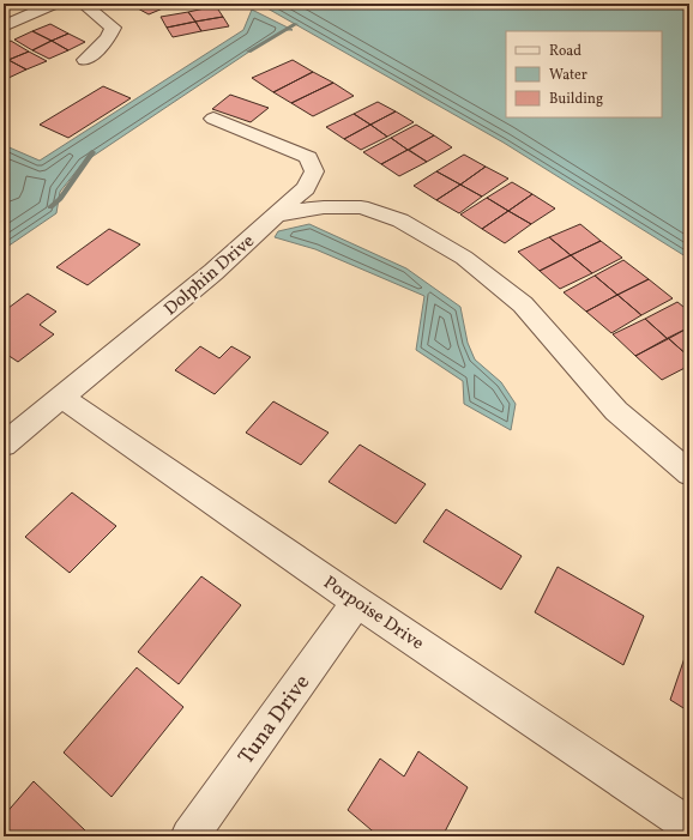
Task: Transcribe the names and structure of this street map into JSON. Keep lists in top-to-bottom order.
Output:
{
  "streets": {
    "street": ["Dolphin Drive", "Porpoise Drive", "Tuna Drive"]
  },
  "crossings": [
    ["Dolphin Drive", "Porpoise Drive"],
    ["Porpoise Drive", "Tuna Drive"]
  ],
  "legend": ["Road", "Water", "Building"]
}
